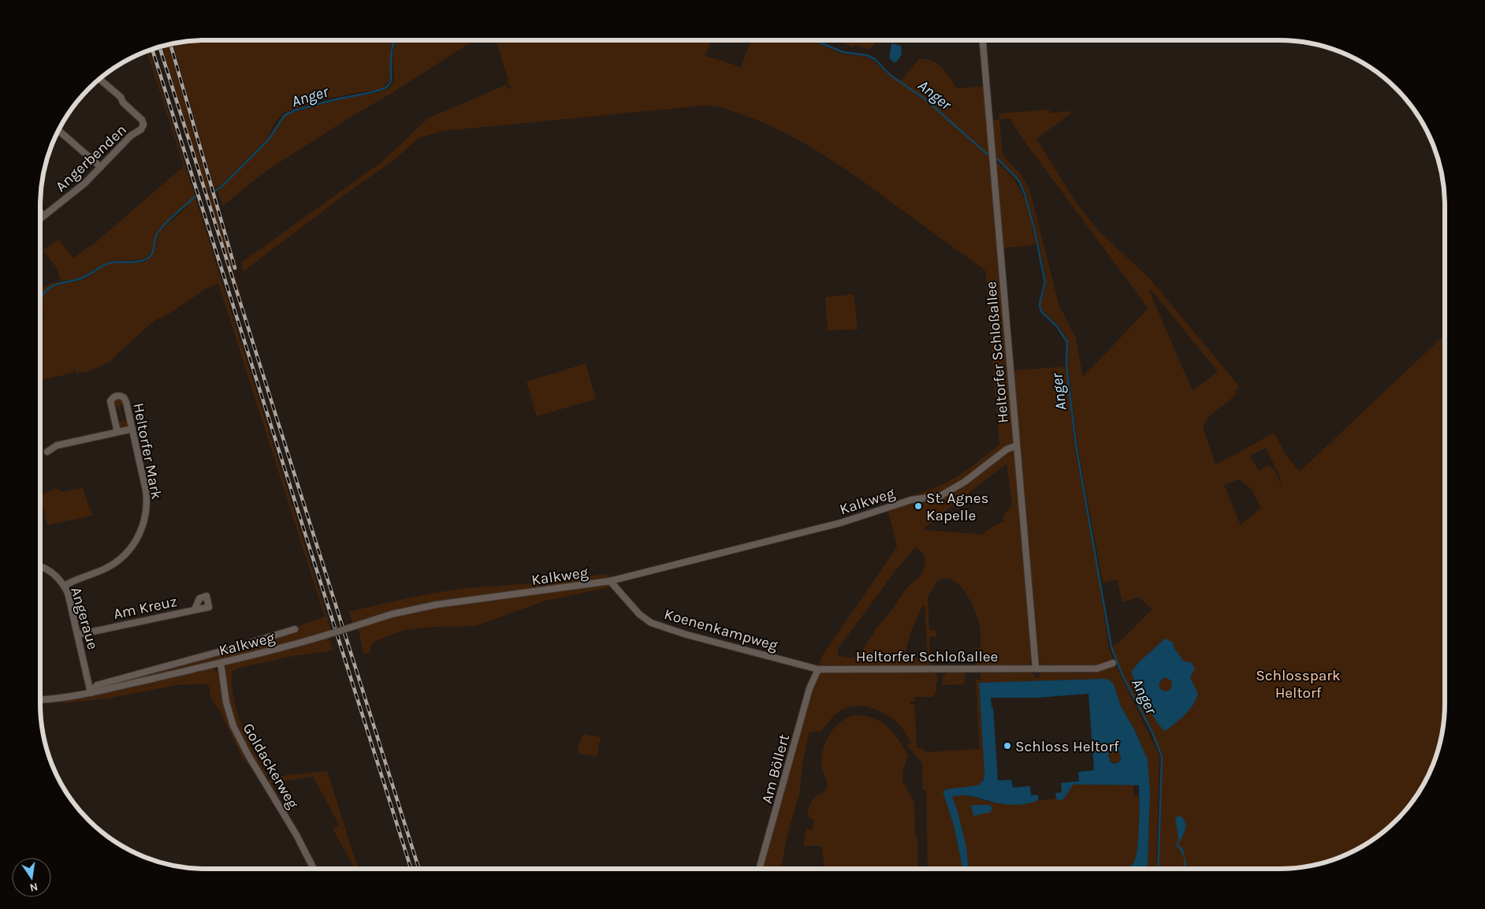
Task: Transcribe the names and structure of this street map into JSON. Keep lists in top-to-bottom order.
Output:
{
  "streets": {
    "street": [
      "Angerbenden",
      "Heltorfer Schloßallee",
      "Heltorfer Mark",
      "Kalkweg",
      "Am Kreuz",
      "Angeraue",
      "Koenenkampweg",
      "Goldackerweg",
      "Am Böllert"
    ]
  },
  "crossings": [
    ["Heltorfer Schloßallee", "Kalkweg"],
    ["Heltorfer Schloßallee", "Koenenkampweg"],
    ["Heltorfer Schloßallee", "Am Böllert"],
    ["Heltorfer Mark", "Angeraue"],
    ["Kalkweg", "Angeraue"],
    ["Kalkweg", "Koenenkampweg"],
    ["Kalkweg", "Goldackerweg"],
    ["Am Kreuz", "Angeraue"],
    ["Koenenkampweg", "Am Böllert"]
  ],
  "water": ["Anger"],
  "parks": ["Schlosspark Heltorf"],
  "places": ["St. Agnes Kapelle", "Schloss Heltorf"],
  "north": "bottom"
}
